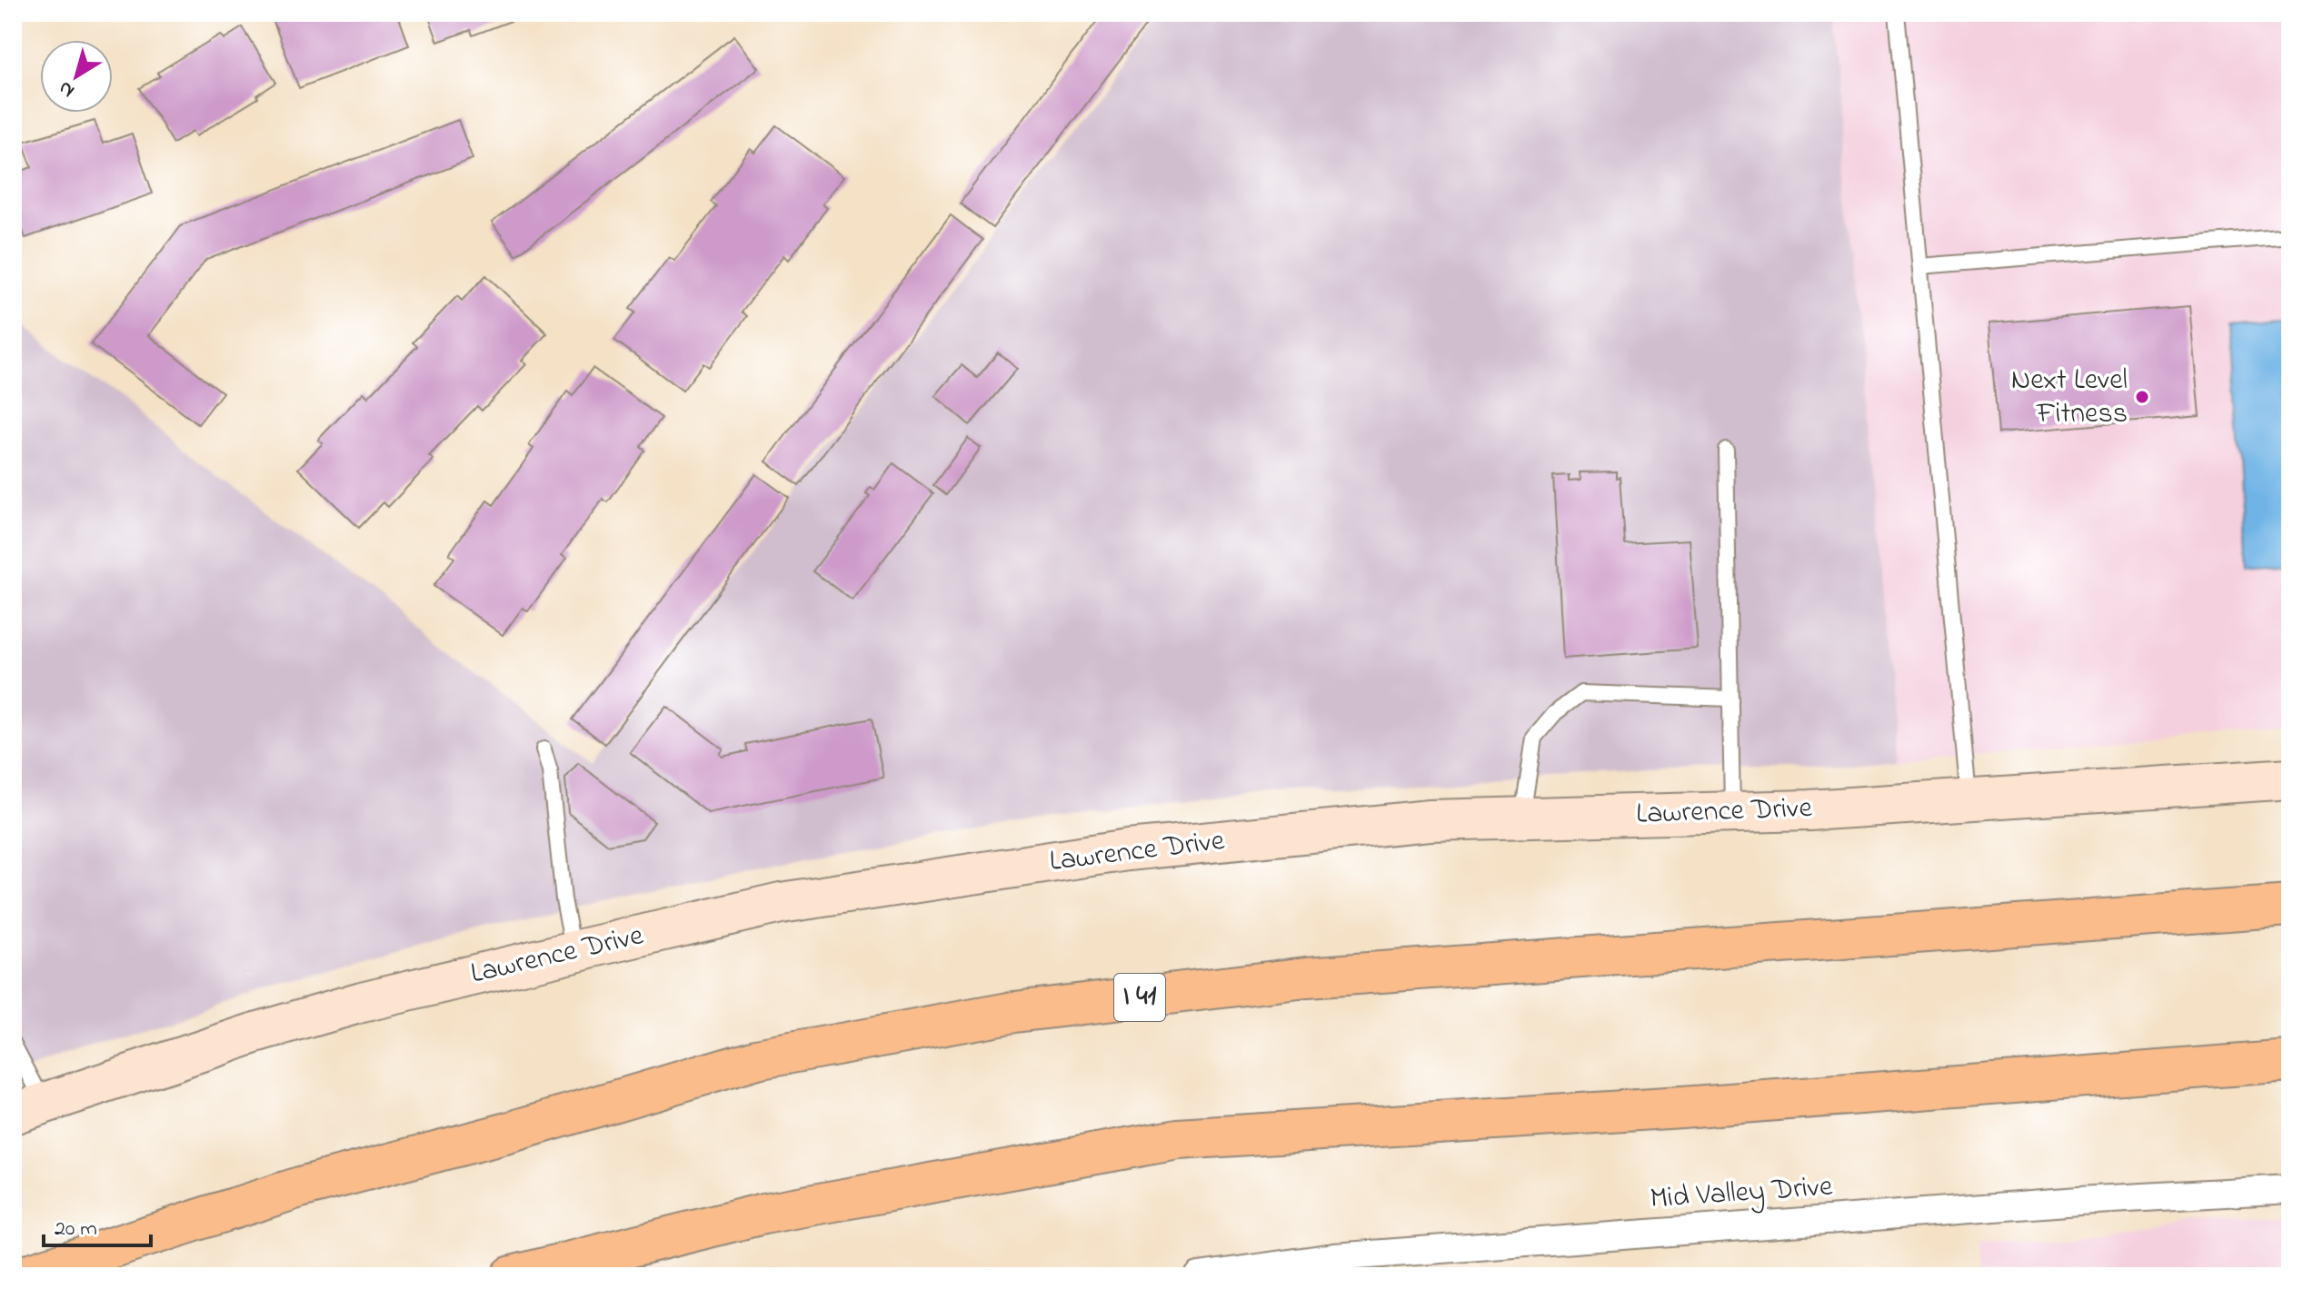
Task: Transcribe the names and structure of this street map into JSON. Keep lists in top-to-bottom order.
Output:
{
  "streets": {
    "highway": ["I 41"],
    "main road": ["Lawrence Drive"],
    "street": ["Mid Valley Drive"]
  },
  "places": ["Next Level Fitness"],
  "scale_bar": "20 m",
  "north": "bottom left"
}
